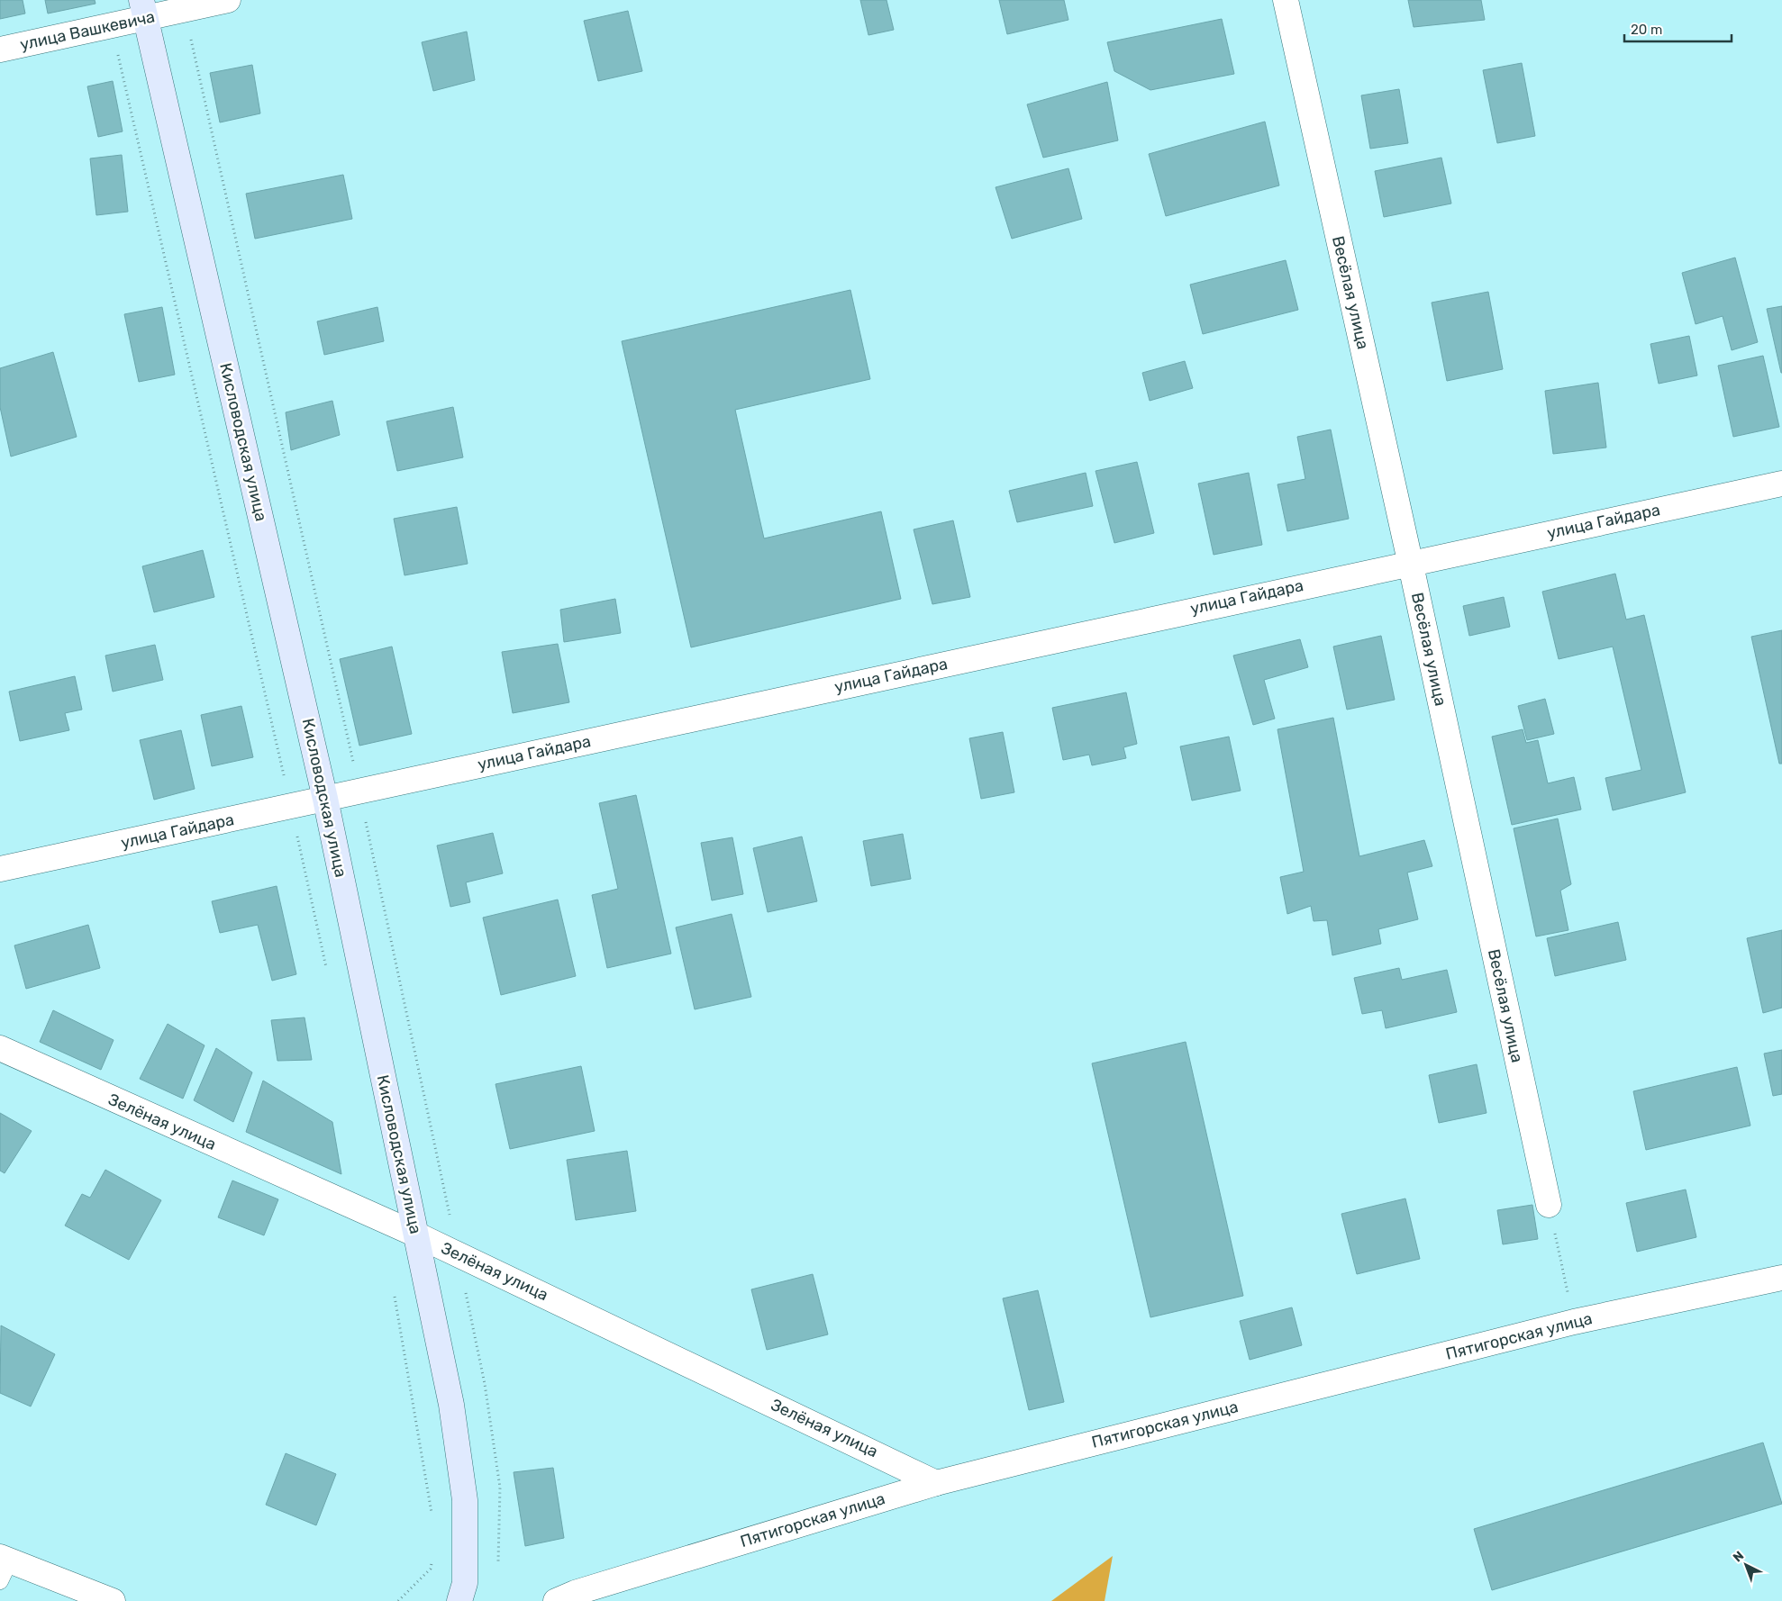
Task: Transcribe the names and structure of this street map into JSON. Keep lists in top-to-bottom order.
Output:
{
  "streets": {
    "main road": ["Кисловодская улица"],
    "street": [
      "улица Вашкевича",
      "Весёлая улица",
      "улица Гайдара",
      "Зелёная улица",
      "Пятигорская улица"
    ]
  },
  "crossings": [
    ["улица Вашкевича", "Кисловодская улица"],
    ["Весёлая улица", "улица Гайдара"],
    ["Кисловодская улица", "улица Гайдара"],
    ["Кисловодская улица", "Зелёная улица"],
    ["Зелёная улица", "Пятигорская улица"]
  ],
  "scale_bar": "20 m",
  "north": "top left"
}
